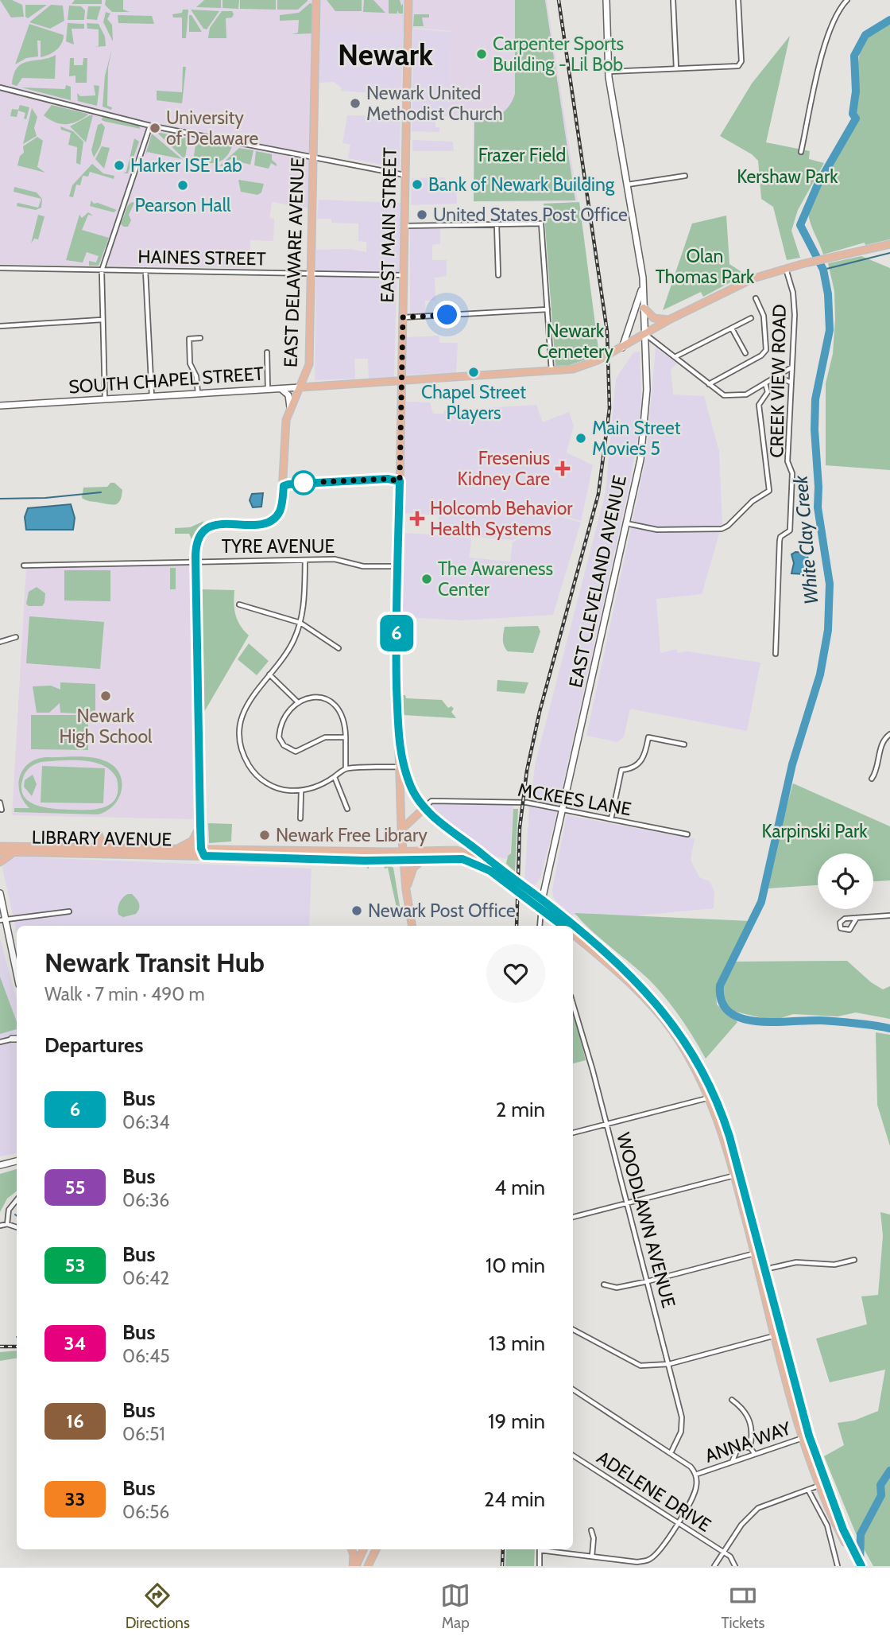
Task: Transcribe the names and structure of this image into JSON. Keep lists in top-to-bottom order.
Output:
{
  "streets": {
    "main road": [
      "EAST MAIN STREET",
      "EAST DELAWARE AVENUE",
      "SOUTH CHAPEL STREET",
      "EAST CLEVELAND AVENUE",
      "LIBRARY AVENUE"
    ],
    "street": [
      "HAINES STREET",
      "CREEK VIEW ROAD",
      "TYRE AVENUE",
      "MCKEES LANE",
      "WOODLAWN AVENUE",
      "ANNA WAY",
      "ADELENE DRIVE"
    ]
  },
  "crossings": [
    ["EAST MAIN STREET", "HAINES STREET"],
    ["EAST MAIN STREET", "SOUTH CHAPEL STREET"],
    ["EAST MAIN STREET", "TYRE AVENUE"],
    ["EAST MAIN STREET", "LIBRARY AVENUE"],
    ["HAINES STREET", "EAST DELAWARE AVENUE"],
    ["EAST DELAWARE AVENUE", "SOUTH CHAPEL STREET"],
    ["EAST DELAWARE AVENUE", "TYRE AVENUE"],
    ["EAST DELAWARE AVENUE", "LIBRARY AVENUE"],
    ["SOUTH CHAPEL STREET", "CREEK VIEW ROAD"],
    ["SOUTH CHAPEL STREET", "EAST CLEVELAND AVENUE"],
    ["EAST CLEVELAND AVENUE", "MCKEES LANE"]
  ],
  "districts": ["Newark"],
  "water": ["White Clay Creek"],
  "parks": [
    "Frazer Field",
    "Kershaw Park",
    "Olan Thomas Park",
    "Newark Cemetery",
    "Karpinski Park"
  ],
  "places": {
    "other": [
      "Carpenter Sports Building - Lil Bob",
      "Newark United Methodist Church",
      "University of Delaware",
      "Harker ISE Lab",
      "Bank of Newark Building",
      "Pearson Hall",
      "United States Post Office",
      "Chapel Street Players",
      "Main Street Movies 5",
      "The Awareness Center",
      "Newark High School",
      "Newark Free Library",
      "Newark Post Office"
    ],
    "health": ["Fresenius Kidney Care", "Holcomb Behavior Health Systems"]
  },
  "lines": ["bus line 6"],
  "page": {
    "on_map": "6",
    "heading": [
      ["Newark Transit Hub", "Walk · 7 min · 490 m"],
      "Departures"
    ],
    "list": [
      {
        "mark": "6",
        "name": "Bus",
        "note": "06:34",
        "value": "2 min"
      },
      {
        "mark": "55",
        "name": "Bus",
        "note": "06:36",
        "value": "4 min"
      },
      {
        "mark": "53",
        "name": "Bus",
        "note": "06:42",
        "value": "10 min"
      },
      {
        "mark": "34",
        "name": "Bus",
        "note": "06:45",
        "value": "13 min"
      },
      {
        "mark": "16",
        "name": "Bus",
        "note": "06:51",
        "value": "19 min"
      },
      {
        "mark": "33",
        "name": "Bus",
        "note": "06:56",
        "value": "24 min"
      }
    ],
    "tabs": ["Directions", "Map", "Tickets"]
  }
}
